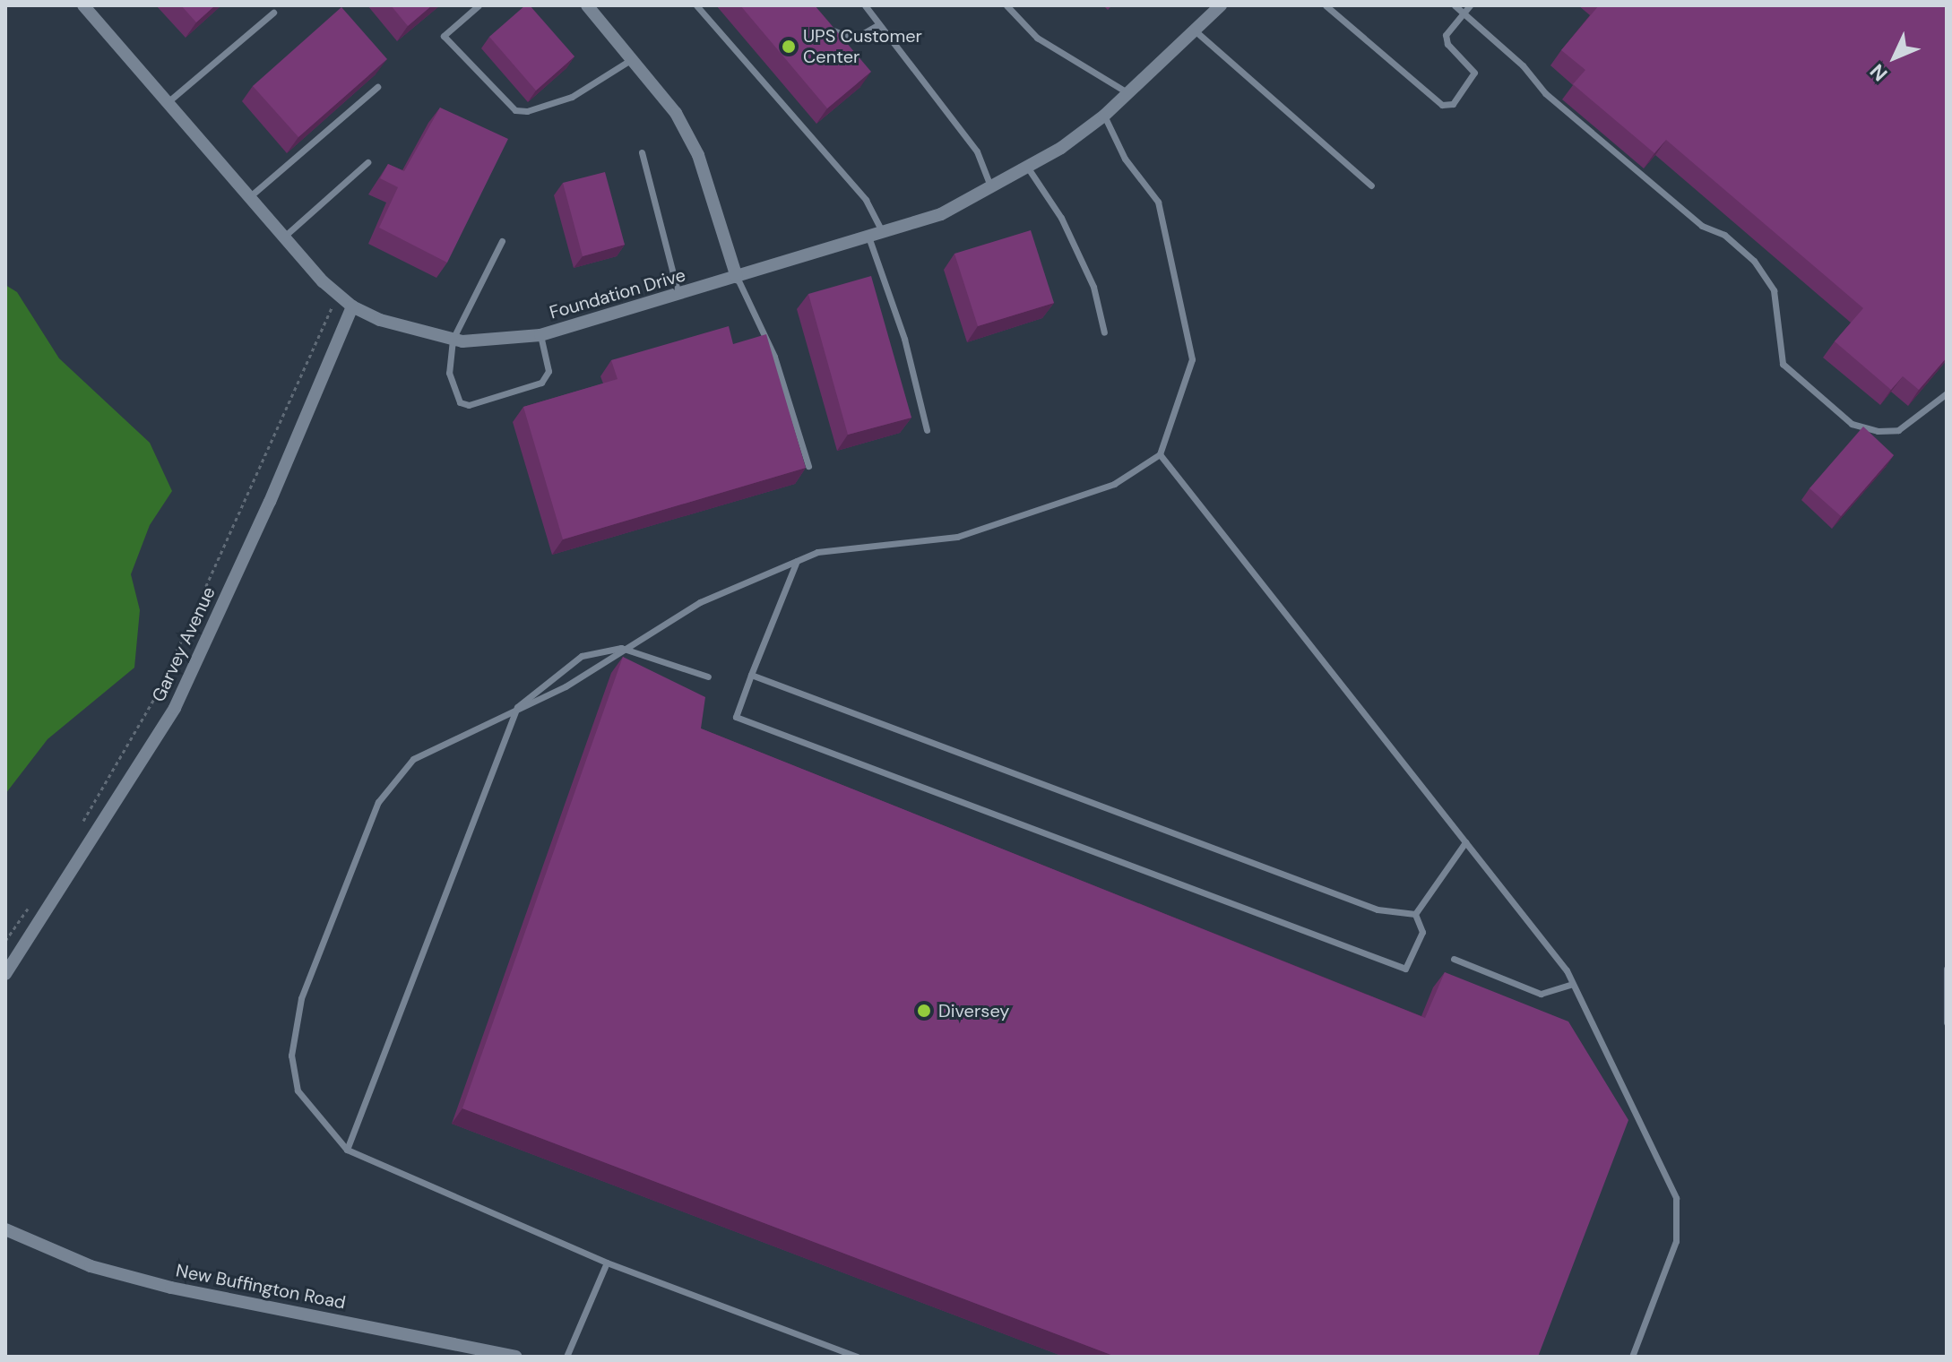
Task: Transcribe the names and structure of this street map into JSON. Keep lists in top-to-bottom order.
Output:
{
  "streets": {
    "street": ["Foundation Drive", "Garvey Avenue", "New Buffington Road"]
  },
  "crossings": [
    ["Foundation Drive", "Garvey Avenue"]
  ],
  "places": ["UPS Customer Center", "Diversey"],
  "north": "bottom left"
}
